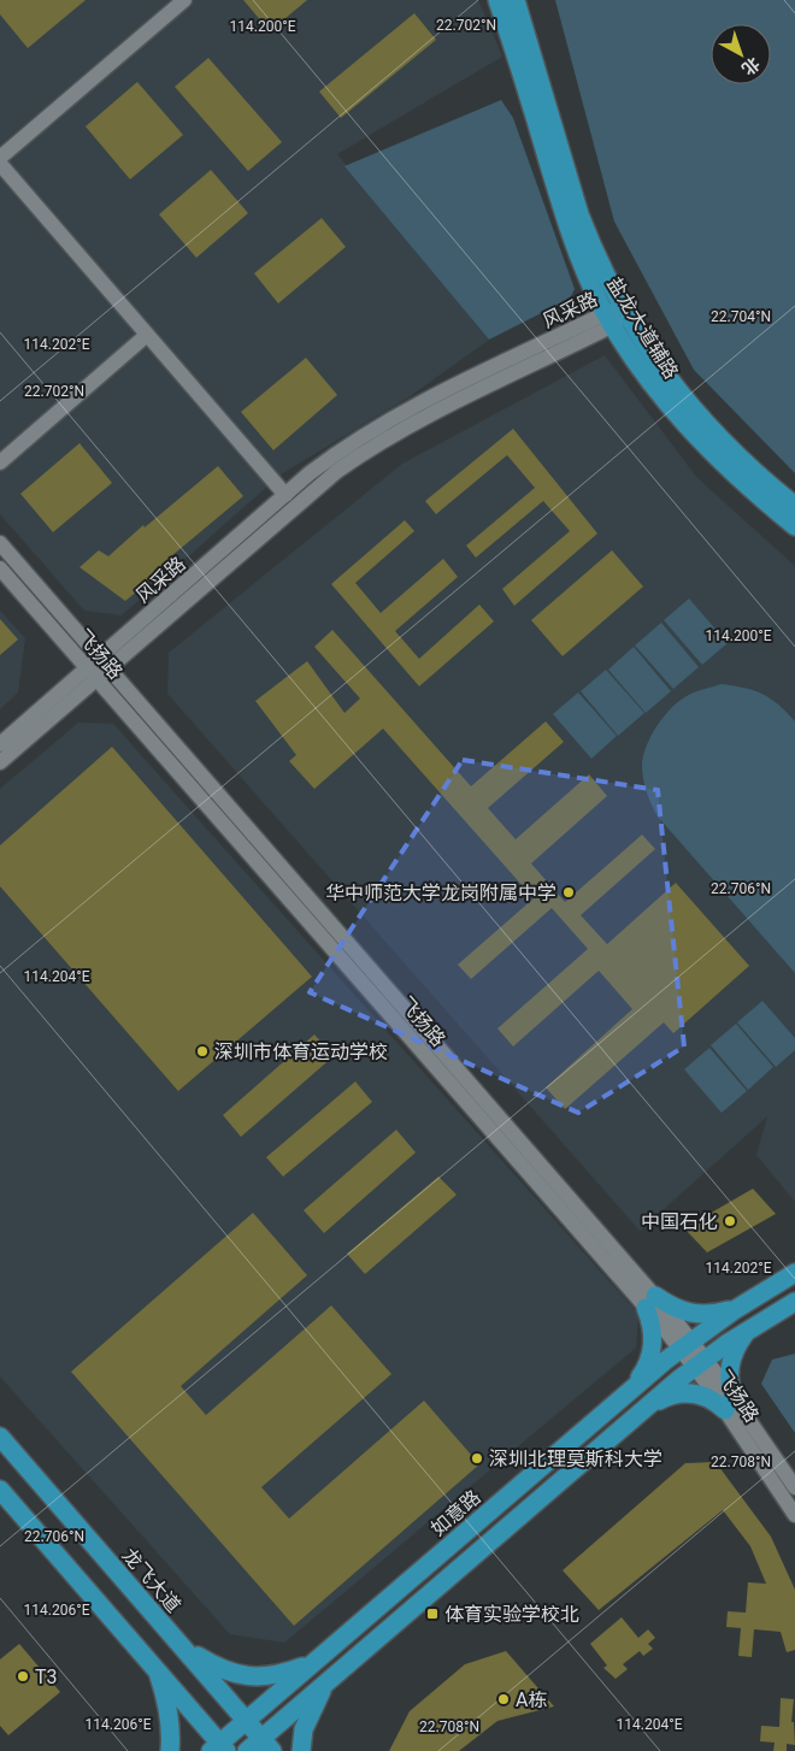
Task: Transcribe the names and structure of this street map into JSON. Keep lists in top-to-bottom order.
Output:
{
  "streets": {
    "main road": ["盐龙大道辅路", "如意路", "龙飞大道"],
    "street": ["风采路", "飞扬路"]
  },
  "crossings": [
    ["风采路", "盐龙大道辅路"],
    ["风采路", "飞扬路"],
    ["飞扬路", "如意路"],
    ["如意路", "龙飞大道"]
  ],
  "places": {
    "other": [
      "华中师范大学龙岗附属中学",
      "深圳市体育运动学校",
      "中国石化",
      "深圳北理莫斯科大学",
      "T3",
      "A栋"
    ],
    "transit": ["体育实验学校北"]
  },
  "north": "bottom right",
  "coordinates": [
    "22.702°N",
    "114.200°E",
    "22.704°N",
    "114.202°E",
    "22.706°N",
    "114.204°E",
    "22.708°N",
    "114.206°E"
  ]
}
